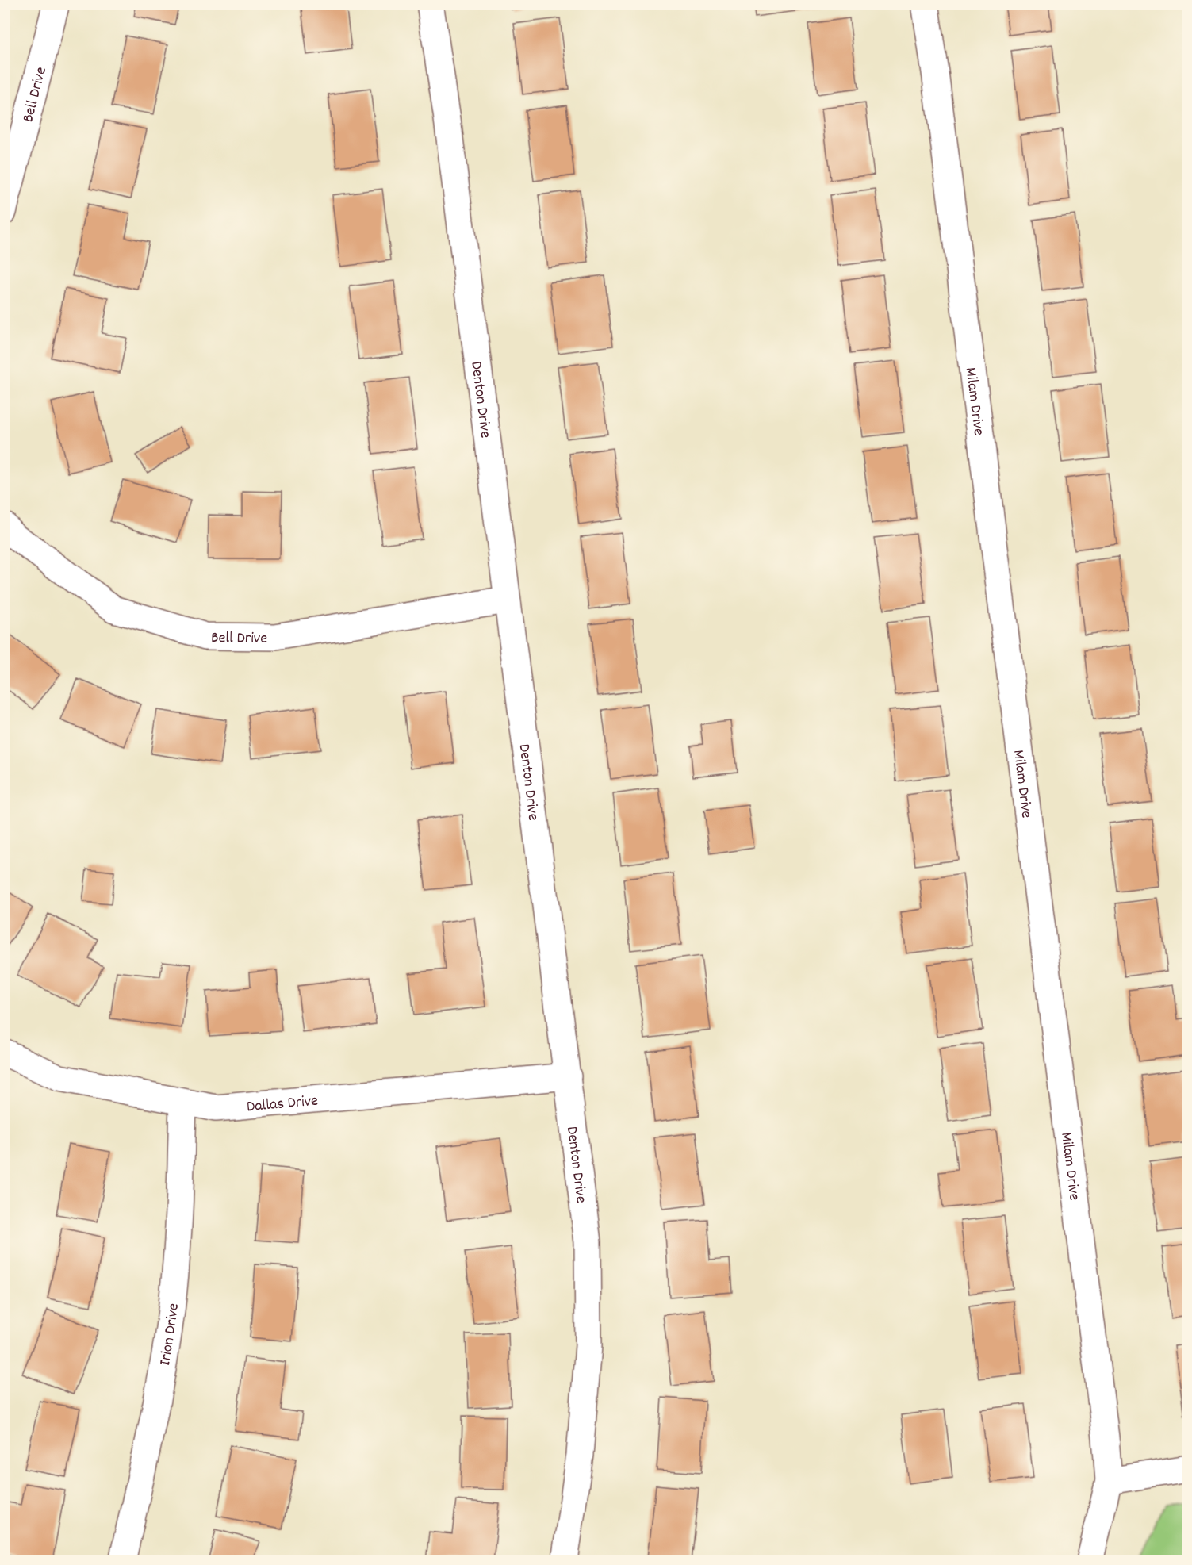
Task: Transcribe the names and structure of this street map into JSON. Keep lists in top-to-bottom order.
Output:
{
  "streets": {
    "street": [
      "Bell Drive",
      "Denton Drive",
      "Milam Drive",
      "Dallas Drive",
      "Irion Drive"
    ]
  },
  "crossings": [
    ["Bell Drive", "Denton Drive"],
    ["Denton Drive", "Dallas Drive"],
    ["Dallas Drive", "Irion Drive"]
  ]
}
